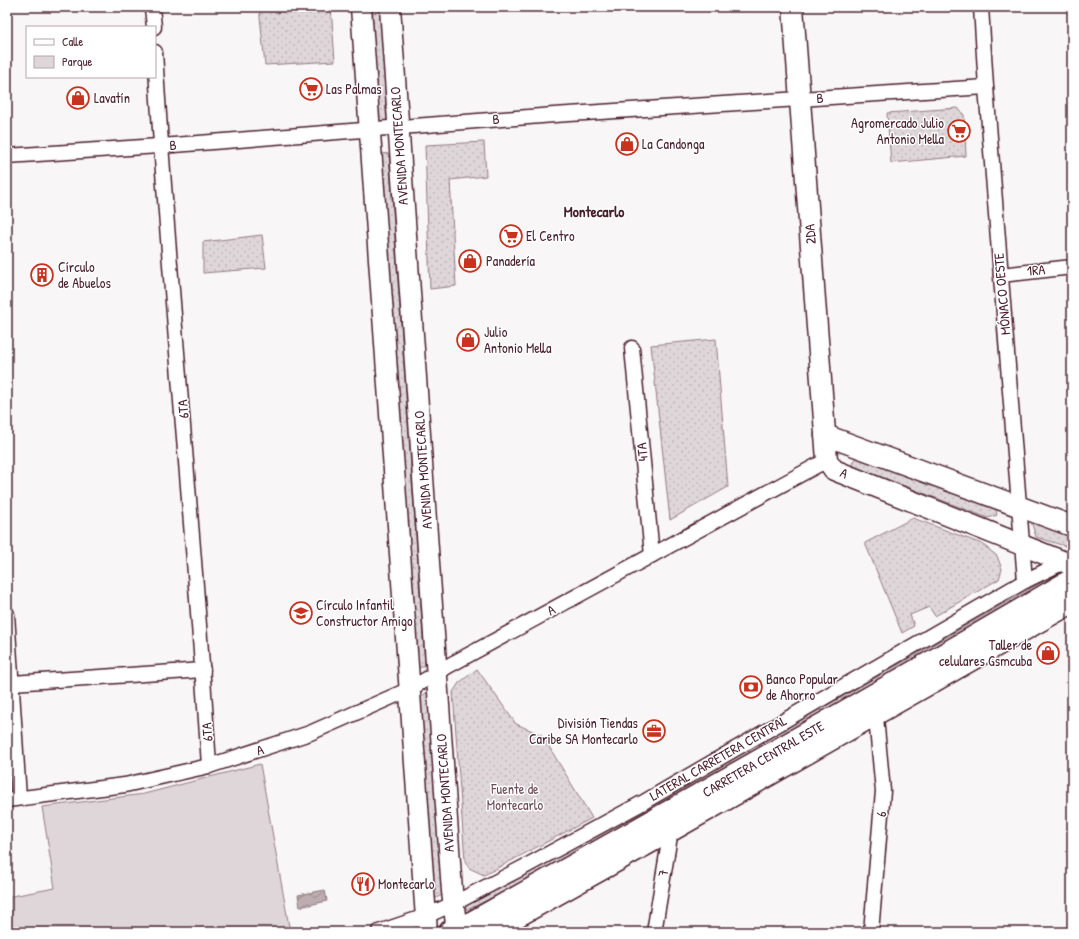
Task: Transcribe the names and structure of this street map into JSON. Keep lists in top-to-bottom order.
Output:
{
  "streets": {
    "main road": [
      "AVENIDA MONTECARLO",
      "2DA",
      "A",
      "CARRETERA CENTRAL ESTE"
    ],
    "street": [
      "B",
      "1RA",
      "MÓNACO OESTE",
      "6TA",
      "4TA",
      "LATERAL CARRETERA CENTRAL",
      "6",
      "7"
    ]
  },
  "crossings": [
    ["B", "AVENIDA MONTECARLO"],
    ["B", "2DA"],
    ["B", "MÓNACO OESTE"],
    ["B", "6TA"],
    ["AVENIDA MONTECARLO", "A"],
    ["AVENIDA MONTECARLO", "LATERAL CARRETERA CENTRAL"],
    ["AVENIDA MONTECARLO", "CARRETERA CENTRAL ESTE"],
    ["2DA", "A"],
    ["1RA", "MÓNACO OESTE"],
    ["MÓNACO OESTE", "A"],
    ["MÓNACO OESTE", "LATERAL CARRETERA CENTRAL"],
    ["6TA", "A"],
    ["4TA", "A"],
    ["A", "LATERAL CARRETERA CENTRAL"],
    ["A", "CARRETERA CENTRAL ESTE"],
    ["LATERAL CARRETERA CENTRAL", "CARRETERA CENTRAL ESTE"],
    ["CARRETERA CENTRAL ESTE", "6"],
    ["CARRETERA CENTRAL ESTE", "7"]
  ],
  "districts": ["Montecarlo"],
  "parks": ["Fuente de Montecarlo"],
  "places": {
    "supermarket": ["Las Palmas", "Agromercado Julio Antonio Mella", "El Centro"],
    "shop": [
      "Lavatín",
      "La Candonga",
      "Panadería",
      "Julio Antonio Mella",
      "Taller de celulares Gsmcuba"
    ],
    "building": ["Círculo de Abuelos"],
    "school or university": ["Círculo Infantil Constructor Amigo"],
    "bank": ["Banco Popular de Ahorro"],
    "office": ["División Tiendas Caribe SA Montecarlo"],
    "restaurant": ["Montecarlo"]
  },
  "legend": ["Calle", "Parque"]
}
